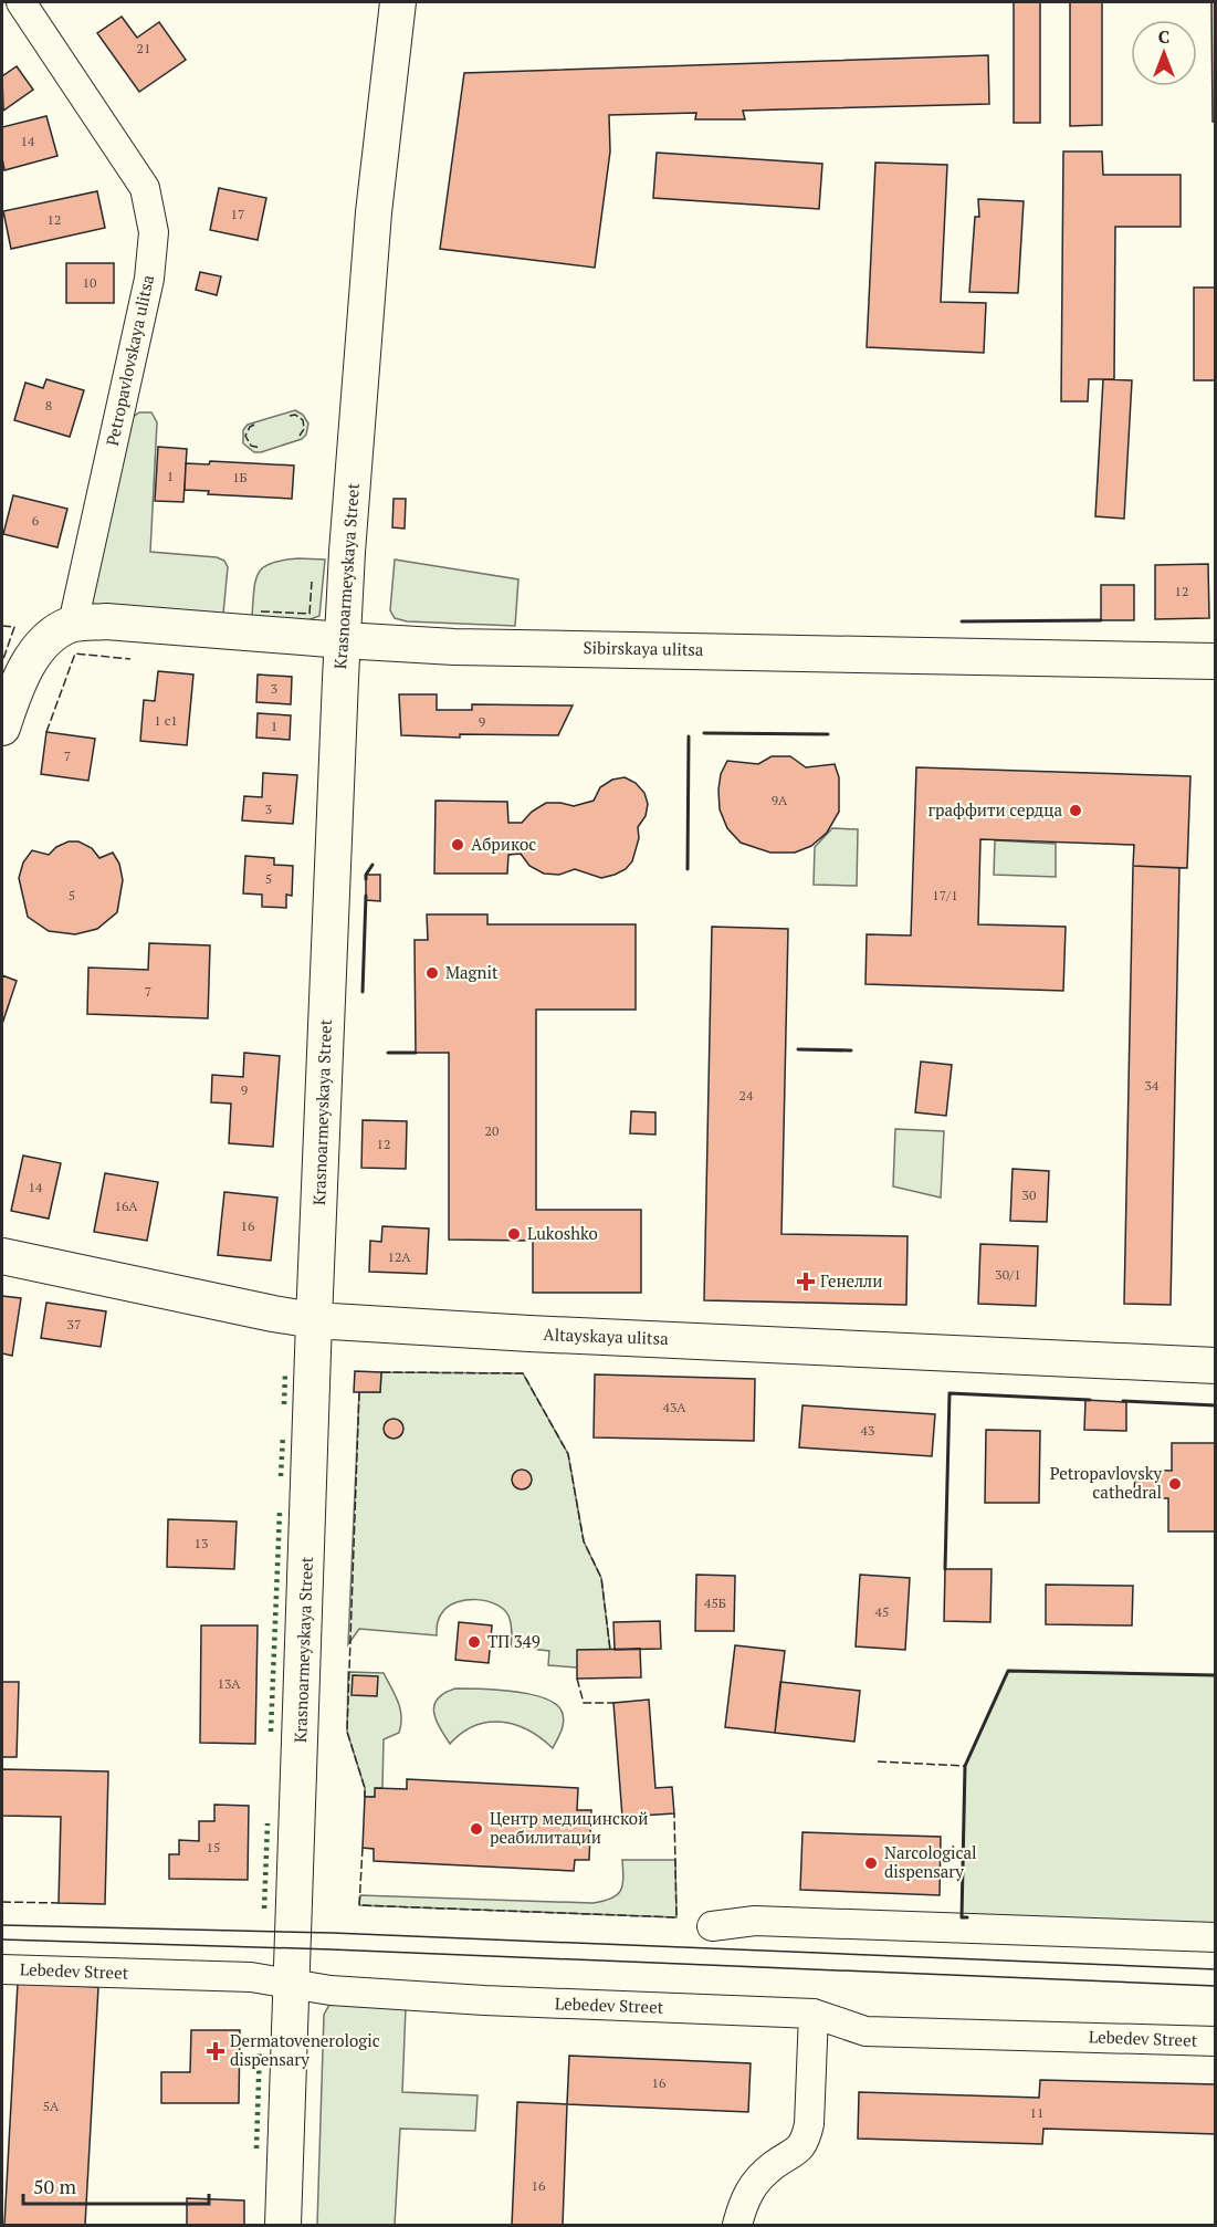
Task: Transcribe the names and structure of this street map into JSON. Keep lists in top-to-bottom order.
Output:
{
  "streets": {
    "main road": ["Krasnoarmeyskaya Street", "Sibirskaya ulitsa", "Altayskaya ulitsa"],
    "street": ["Petropavlovskaya ulitsa", "Lebedev Street"]
  },
  "crossings": [
    ["Petropavlovskaya ulitsa", "Sibirskaya ulitsa"],
    ["Krasnoarmeyskaya Street", "Sibirskaya ulitsa"],
    ["Krasnoarmeyskaya Street", "Altayskaya ulitsa"],
    ["Krasnoarmeyskaya Street", "Lebedev Street"]
  ],
  "places": {
    "other": [
      "граффити сердца",
      "Абрикос",
      "Magnit",
      "Lukoshko",
      "Petropavlovsky cathedral",
      "ТП 349",
      "Центр медицинской реабилитации",
      "Narcological dispensary"
    ],
    "health": ["Генелли", "Dermatovenerologic dispensary"]
  },
  "house_numbers": [
    "21",
    "14",
    "17",
    "12",
    "10",
    "8",
    "1",
    "1Б",
    "6",
    "12",
    "3",
    "1 с1",
    "9",
    "1",
    "7",
    "9А",
    "3",
    "5",
    "5",
    "17/1",
    "7",
    "34",
    "9",
    "24",
    "20",
    "12",
    "14",
    "30",
    "16А",
    "16",
    "12А",
    "30/1",
    "37",
    "43А",
    "43",
    "13",
    "45Б",
    "45",
    "13А",
    "15",
    "16",
    "5А",
    "11",
    "16"
  ],
  "scale_bar": "50 m",
  "north": "top"
}
